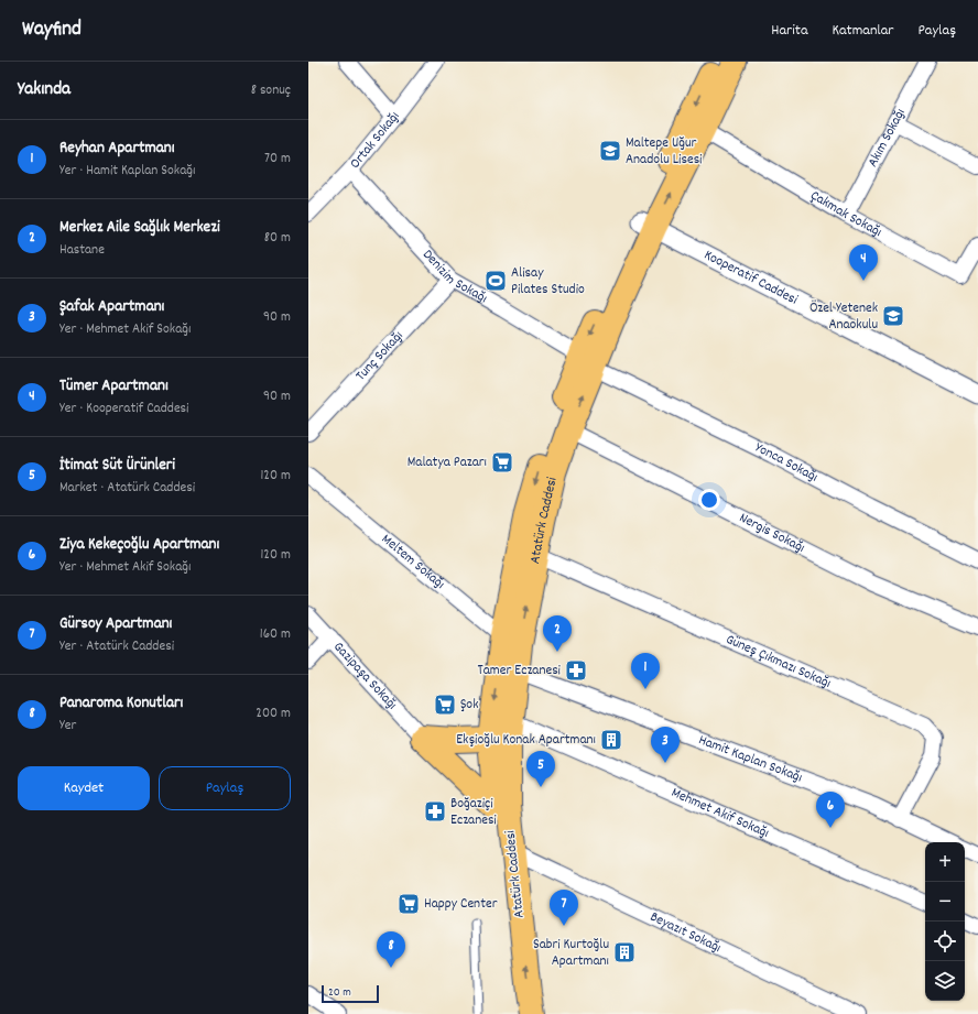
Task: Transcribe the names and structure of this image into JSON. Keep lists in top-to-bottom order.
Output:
{
  "streets": {
    "main road": ["Atatürk Caddesi"],
    "street": [
      "Akım Sokağı",
      "Ortak Sokağı",
      "Çakmak Sokağı",
      "Denizim Sokağı",
      "Kooperatif Caddesi",
      "Tunç Sokağı",
      "Yonca Sokağı",
      "Nergis Sokağı",
      "Meltem Sokağı",
      "Güneş Çıkmazı Sokağı",
      "Gazipaşa Sokağı",
      "Hamit Kaplan Sokağı",
      "Mehmet Akif Sokağı",
      "Beyazıt Sokağı"
    ]
  },
  "crossings": [
    ["Akım Sokağı", "Çakmak Sokağı"],
    ["Ortak Sokağı", "Denizim Sokağı"],
    ["Çakmak Sokağı", "Atatürk Caddesi"],
    ["Denizim Sokağı", "Tunç Sokağı"],
    ["Denizim Sokağı", "Yonca Sokağı"],
    ["Denizim Sokağı", "Atatürk Caddesi"],
    ["Kooperatif Caddesi", "Atatürk Caddesi"],
    ["Yonca Sokağı", "Atatürk Caddesi"],
    ["Atatürk Caddesi", "Nergis Sokağı"],
    ["Atatürk Caddesi", "Meltem Sokağı"],
    ["Atatürk Caddesi", "Güneş Çıkmazı Sokağı"],
    ["Atatürk Caddesi", "Hamit Kaplan Sokağı"],
    ["Atatürk Caddesi", "Mehmet Akif Sokağı"],
    ["Atatürk Caddesi", "Beyazıt Sokağı"],
    ["Güneş Çıkmazı Sokağı", "Hamit Kaplan Sokağı"]
  ],
  "places": {
    "school or university": ["Maltepe Uğur Anadolu Lisesi", "Özel Yetenek Anaokulu"],
    "sports": ["Alisay Pilates Studio"],
    "supermarket": ["Malatya Pazarı", "Şok", "Happy Center"],
    "pharmacy": ["Tamer Eczanesi", "Boğaziçi Eczanesi"],
    "building": ["Ekşioğlu Konak Apartmanı", "Sabri Kurtoğlu Apartmanı"]
  },
  "scale_bar": "20 m",
  "page": {
    "header": "Wayfind",
    "nav": ["Harita", "Katmanlar", "Paylaş"],
    "heading": ["Yakında", "8 sonuç"],
    "list": [
      {
        "mark": "1",
        "name": "Reyhan Apartmanı",
        "note": "Yer · Hamit Kaplan Sokağı",
        "value": "70 m"
      },
      {
        "mark": "2",
        "name": "Merkez Aile Sağlık Merkezi",
        "note": "Hastane",
        "value": "80 m"
      },
      {
        "mark": "3",
        "name": "Şafak Apartmanı",
        "note": "Yer · Mehmet Akif Sokağı",
        "value": "90 m"
      },
      {
        "mark": "4",
        "name": "Tümer Apartmanı",
        "note": "Yer · Kooperatif Caddesi",
        "value": "90 m"
      },
      {
        "mark": "5",
        "name": "İtimat Süt Ürünleri",
        "note": "Market · Atatürk Caddesi",
        "value": "120 m"
      },
      {
        "mark": "6",
        "name": "Ziya Kekeçoğlu Apartmanı",
        "note": "Yer · Mehmet Akif Sokağı",
        "value": "120 m"
      },
      {
        "mark": "7",
        "name": "Gürsoy Apartmanı",
        "note": "Yer · Atatürk Caddesi",
        "value": "160 m"
      },
      {
        "mark": "8",
        "name": "Panaroma Konutları",
        "note": "Yer",
        "value": "200 m"
      }
    ],
    "pins": [
      "4",
      "2",
      "1",
      "3",
      "5",
      "6",
      "7",
      "8"
    ],
    "buttons": ["Kaydet", "Paylaş"],
    "map_buttons": ["+", "−"],
    "scale": "20 m"
  }
}
